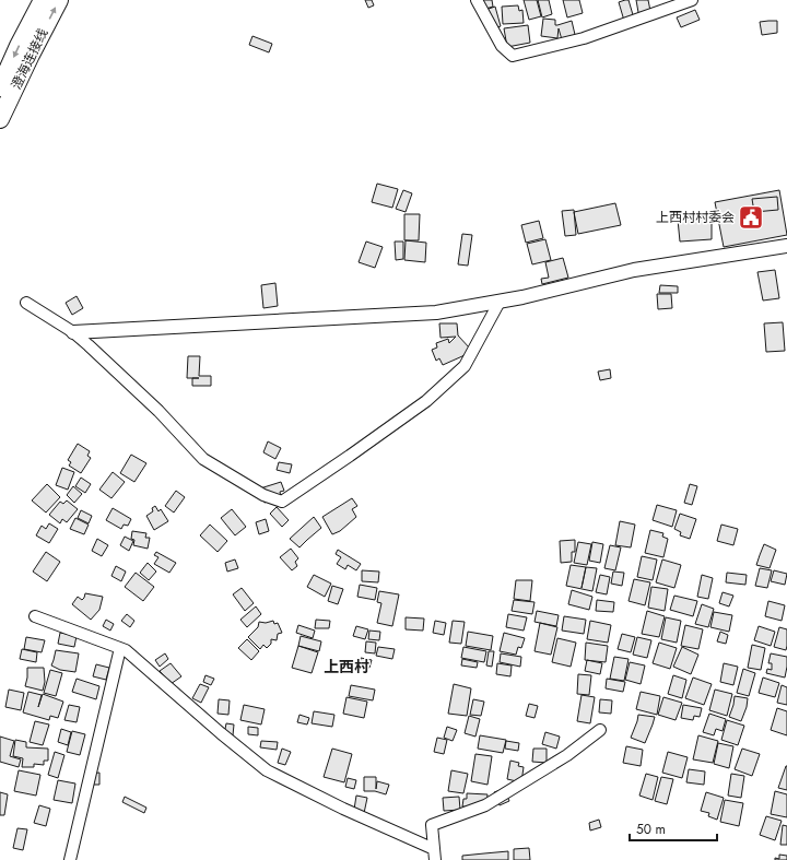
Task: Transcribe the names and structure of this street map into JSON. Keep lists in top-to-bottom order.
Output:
{
  "streets": {
    "highway": ["澄海连接线"]
  },
  "districts": ["上西村"],
  "places": {
    "public building": ["上西村村委会"]
  },
  "scale_bar": "50 m"
}
